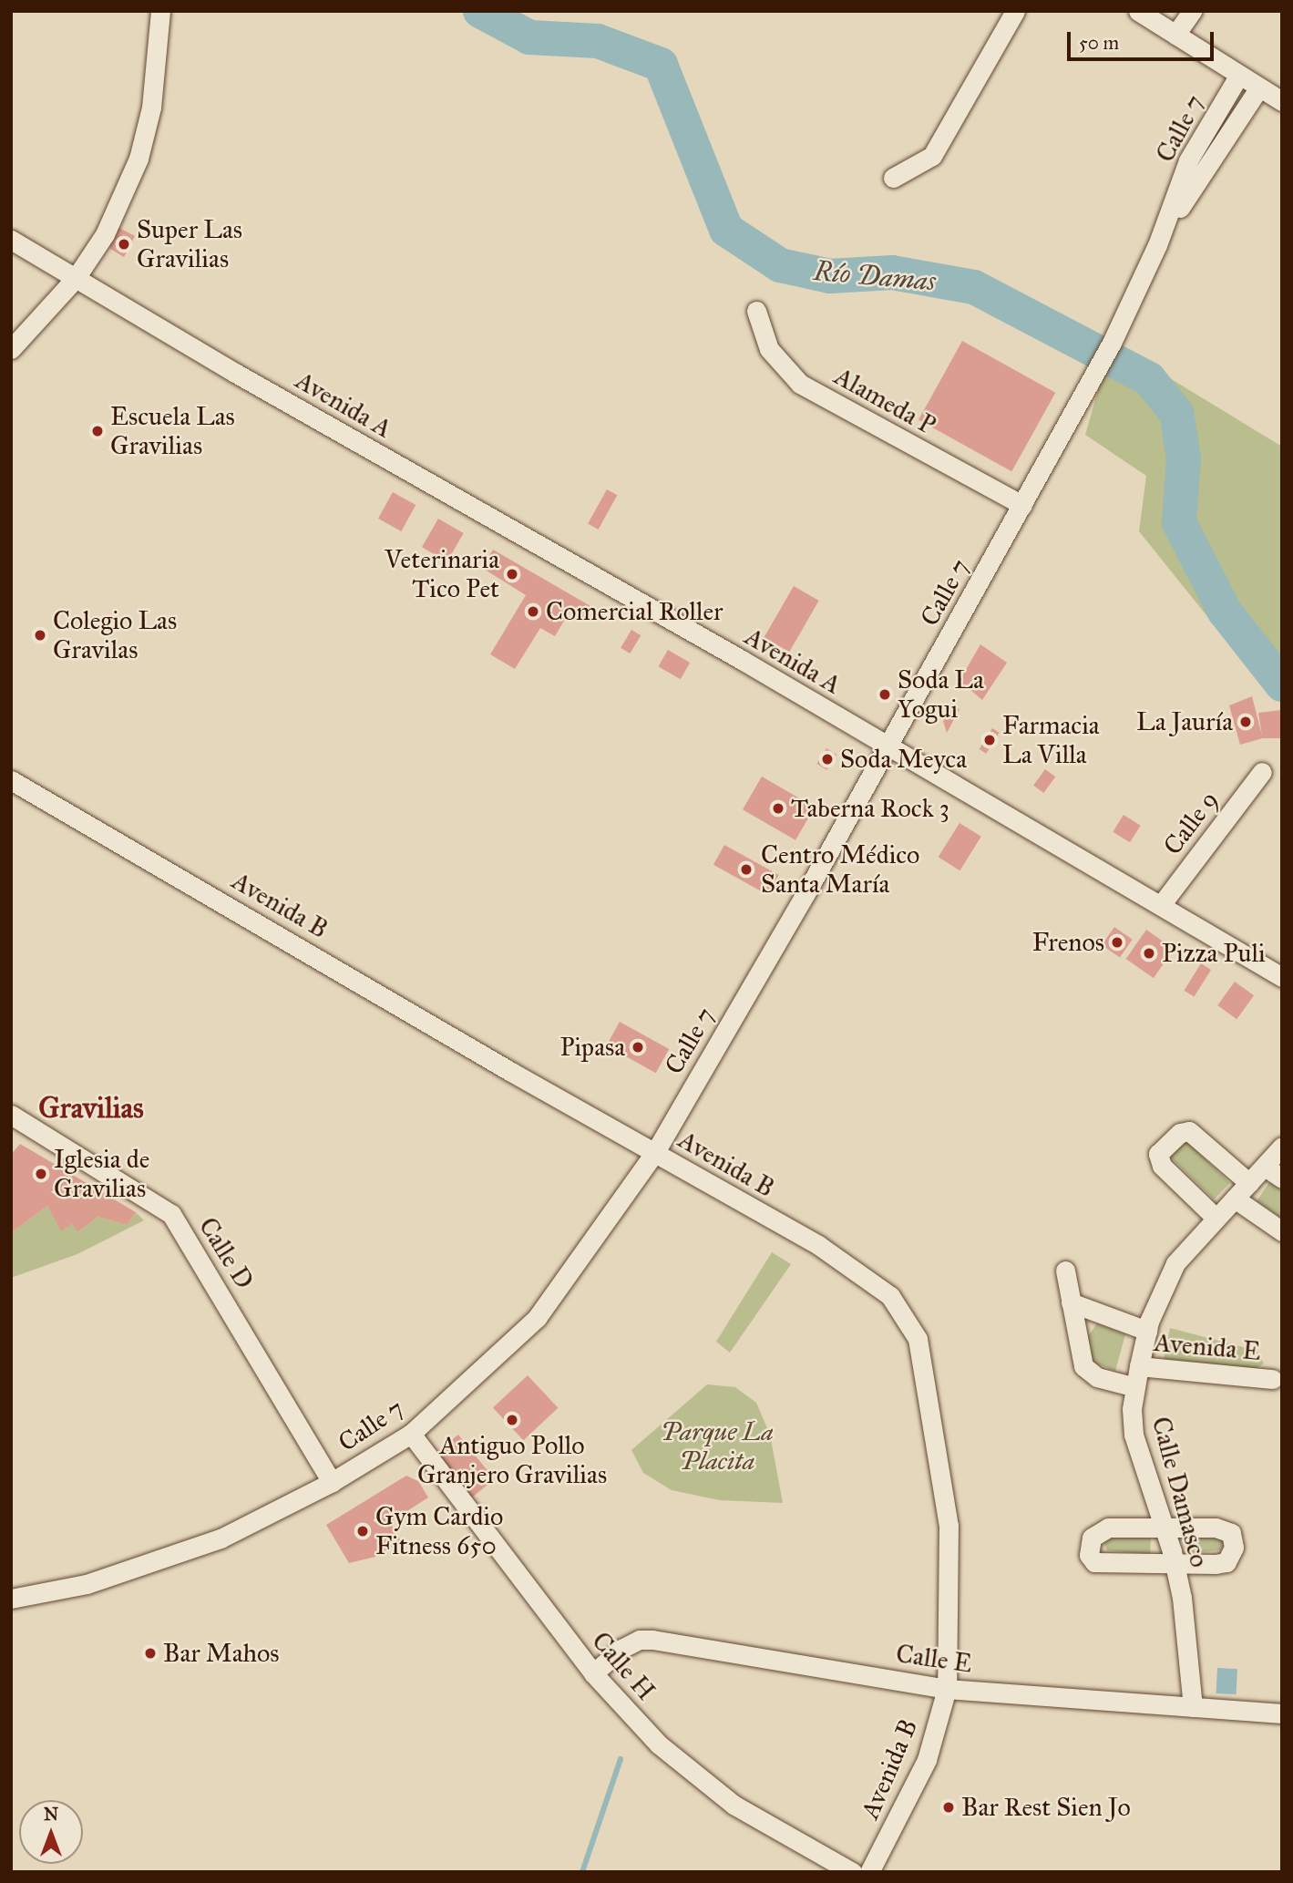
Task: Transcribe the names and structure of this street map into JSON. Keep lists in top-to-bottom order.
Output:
{
  "streets": {
    "street": [
      "Calle 7",
      "Alameda P",
      "Avenida A",
      "Calle 9",
      "Avenida B",
      "Calle D",
      "Avenida E",
      "Calle Damasco",
      "Calle E",
      "Calle H"
    ]
  },
  "crossings": [
    ["Calle 7", "Alameda P"],
    ["Calle 7", "Avenida A"],
    ["Calle 7", "Avenida B"],
    ["Calle 7", "Calle D"],
    ["Calle 7", "Calle H"],
    ["Avenida A", "Calle 9"],
    ["Avenida B", "Calle E"],
    ["Avenida E", "Calle Damasco"],
    ["Calle Damasco", "Calle E"],
    ["Calle E", "Calle H"]
  ],
  "districts": ["Gravilias"],
  "water": ["Río Damas"],
  "parks": ["Parque La Placita"],
  "places": [
    "Super Las Gravilias",
    "Escuela Las Gravilias",
    "Veterinaria Tico Pet",
    "Comercial Roller",
    "Colegio Las Gravilas",
    "Soda La Yogui",
    "La Jauría",
    "Farmacia La Villa",
    "Soda Meyca",
    "Taberna Rock 3",
    "Centro Médico Santa María",
    "Frenos",
    "Pizza Puli",
    "Pipasa",
    "Iglesia de Gravilias",
    "Antiguo Pollo Granjero Gravilias",
    "Gym Cardio Fitness 650",
    "Bar Mahos",
    "Bar Rest Sien Jo"
  ],
  "scale_bar": "50 m",
  "north": "top"
}
